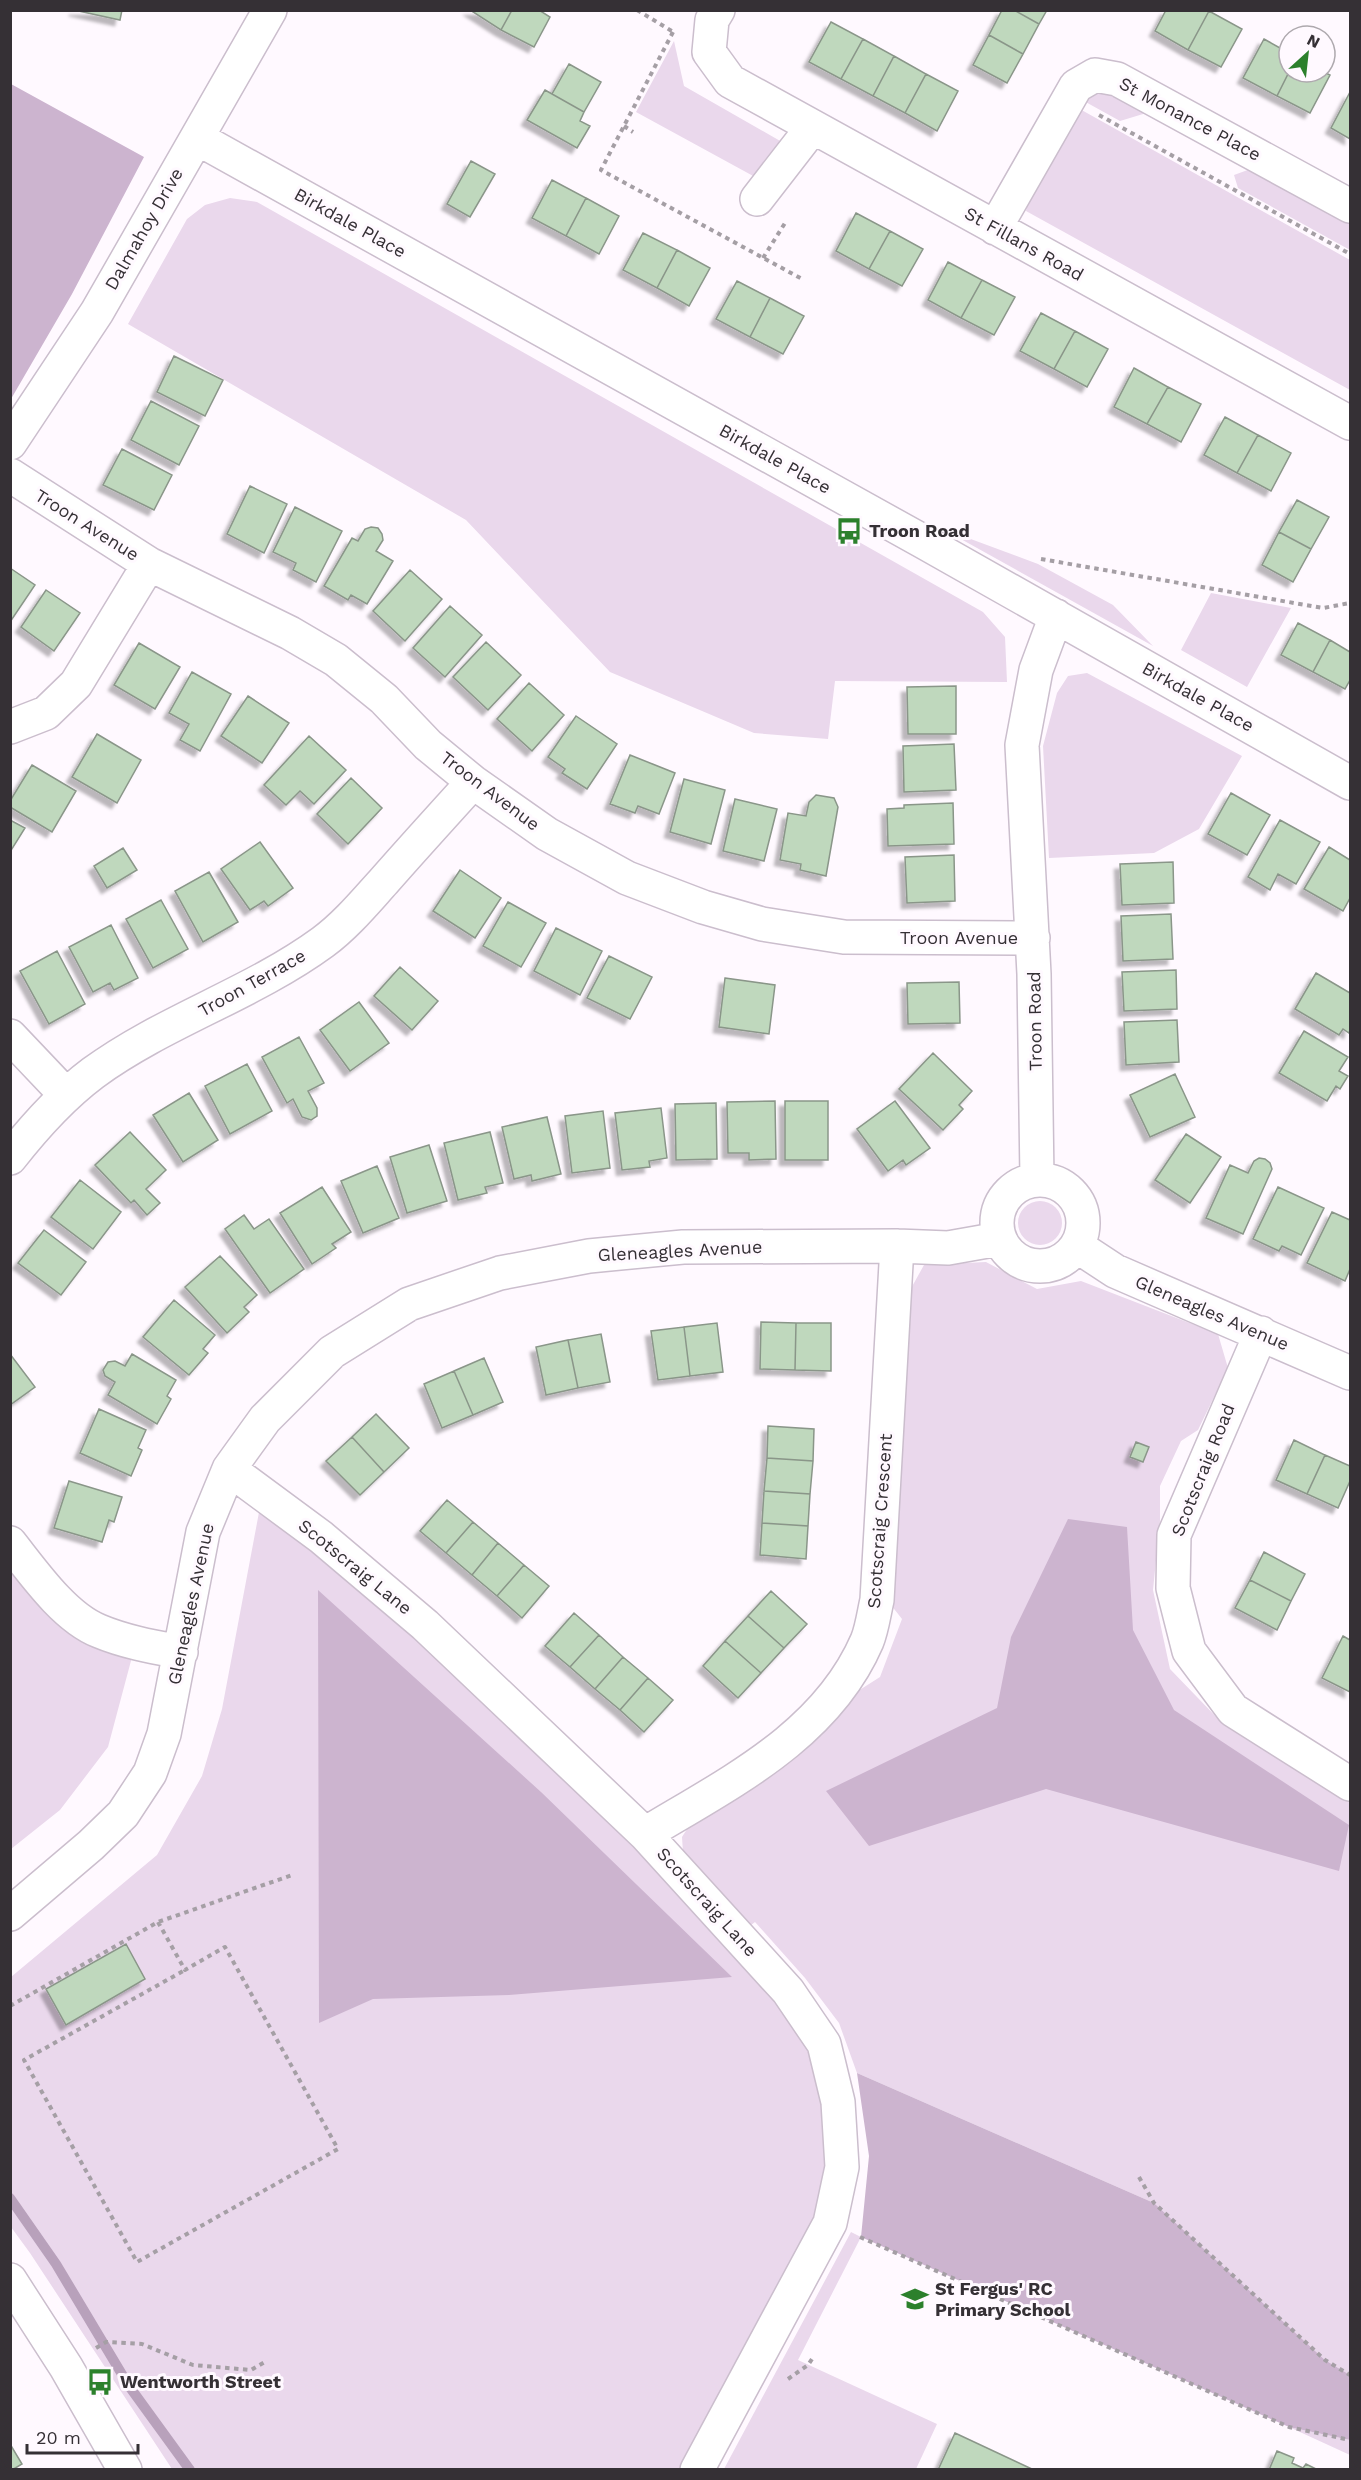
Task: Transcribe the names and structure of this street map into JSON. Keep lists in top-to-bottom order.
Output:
{
  "streets": {
    "street": [
      "St Monance Place",
      "Birkdale Place",
      "Dalmahoy Drive",
      "St Fillans Road",
      "Troon Avenue",
      "Troon Terrace",
      "Troon Road",
      "Gleneagles Avenue",
      "Scotscraig Road",
      "Scotscraig Crescent",
      "Scotscraig Lane"
    ]
  },
  "crossings": [
    ["St Monance Place", "St Fillans Road"],
    ["Birkdale Place", "Dalmahoy Drive"],
    ["Birkdale Place", "Troon Road"],
    ["Troon Avenue", "Troon Terrace"],
    ["Troon Avenue", "Troon Road"],
    ["Troon Road", "Gleneagles Avenue"],
    ["Gleneagles Avenue", "Scotscraig Road"],
    ["Gleneagles Avenue", "Scotscraig Crescent"],
    ["Gleneagles Avenue", "Scotscraig Lane"],
    ["Scotscraig Crescent", "Scotscraig Lane"]
  ],
  "places": {
    "bus stop": ["Troon Road", "Wentworth Street"],
    "school or university": ["St Fergus' RC Primary School"]
  },
  "scale_bar": "20 m",
  "north": "top right"
}
